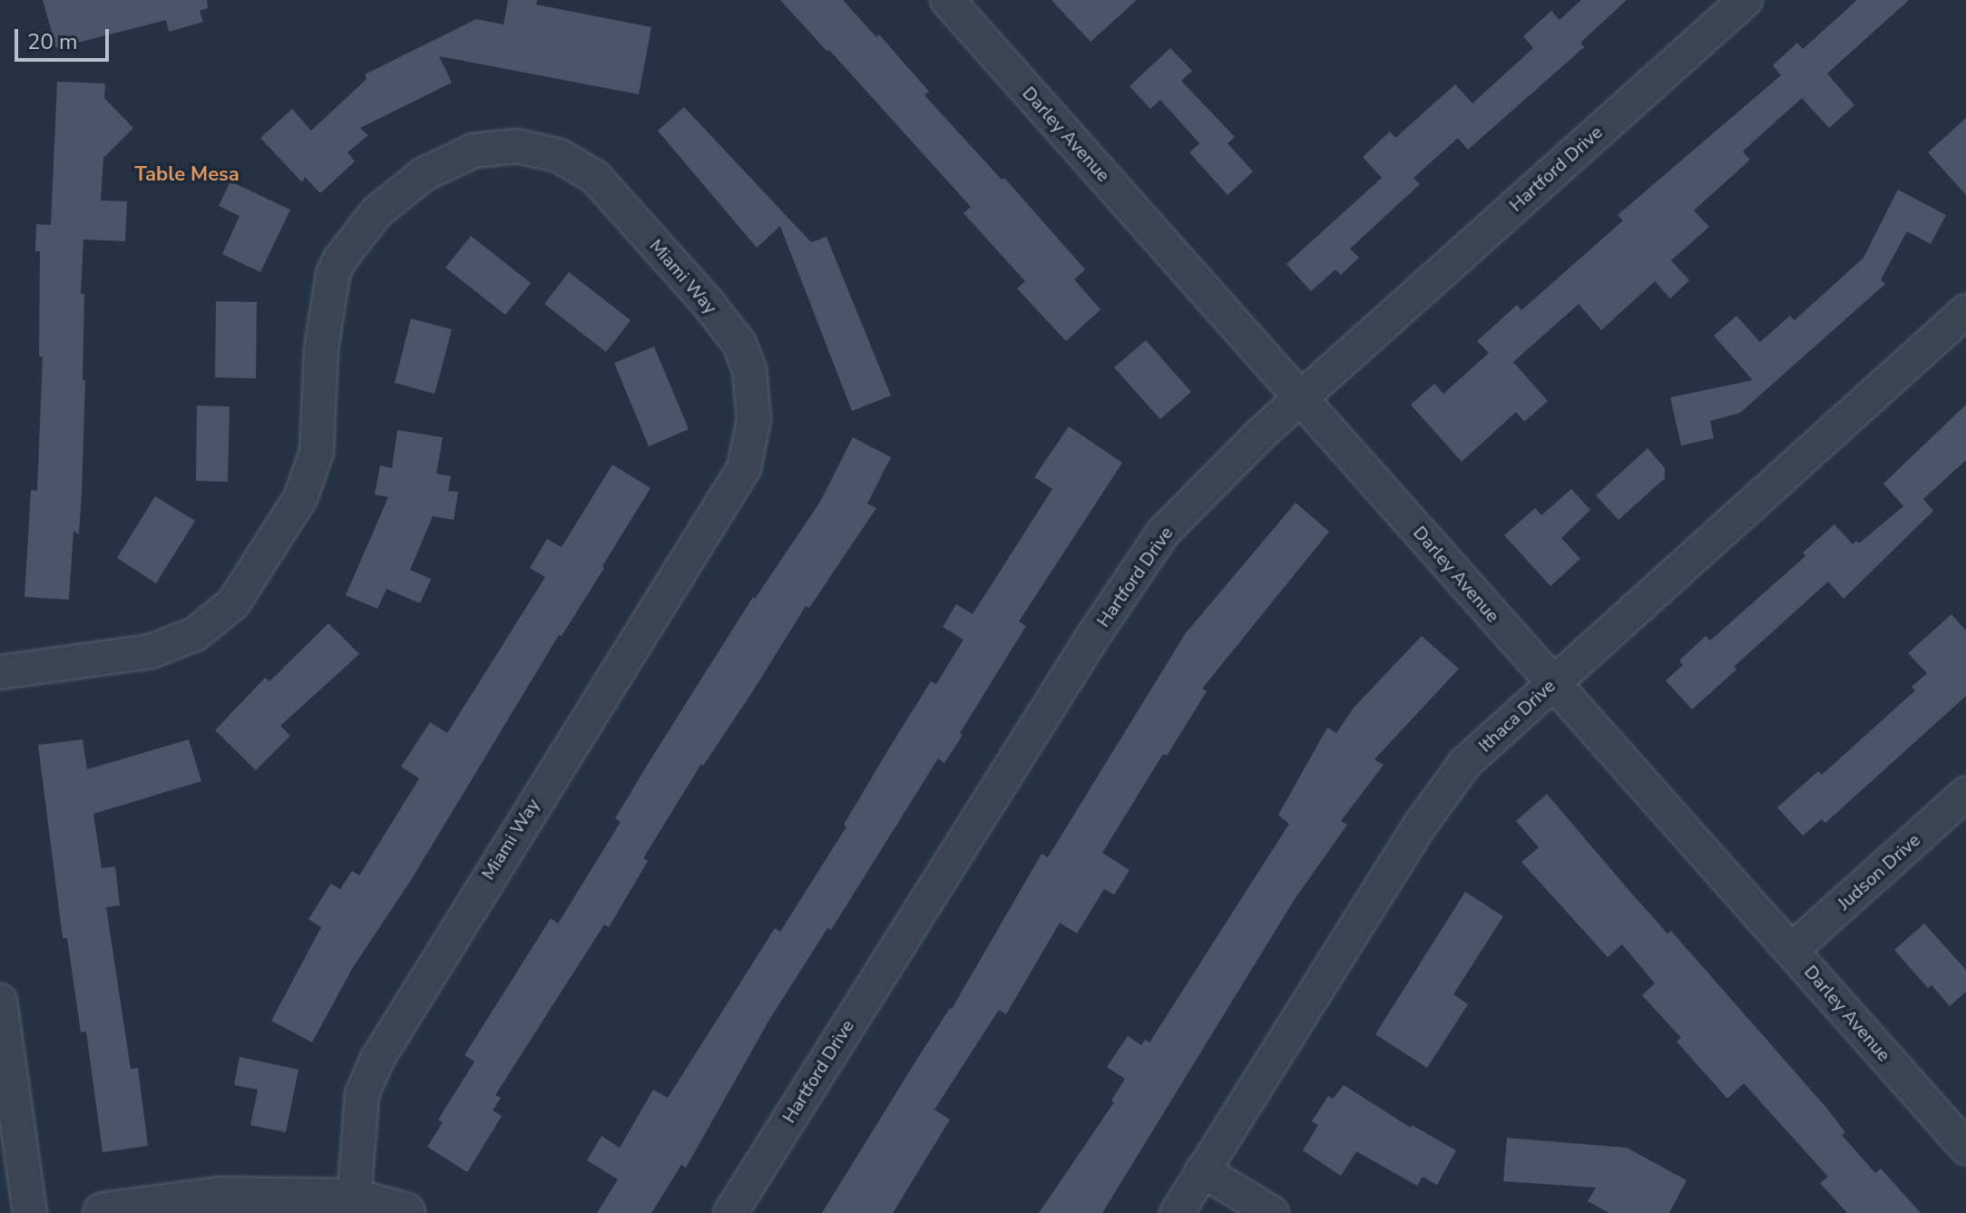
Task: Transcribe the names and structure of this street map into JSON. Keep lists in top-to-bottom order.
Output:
{
  "streets": {
    "street": [
      "Darley Avenue",
      "Hartford Drive",
      "Miami Way",
      "Ithaca Drive",
      "Judson Drive"
    ]
  },
  "crossings": [
    ["Darley Avenue", "Hartford Drive"],
    ["Darley Avenue", "Ithaca Drive"],
    ["Darley Avenue", "Judson Drive"]
  ],
  "districts": ["Table Mesa"],
  "scale_bar": "20 m"
}
